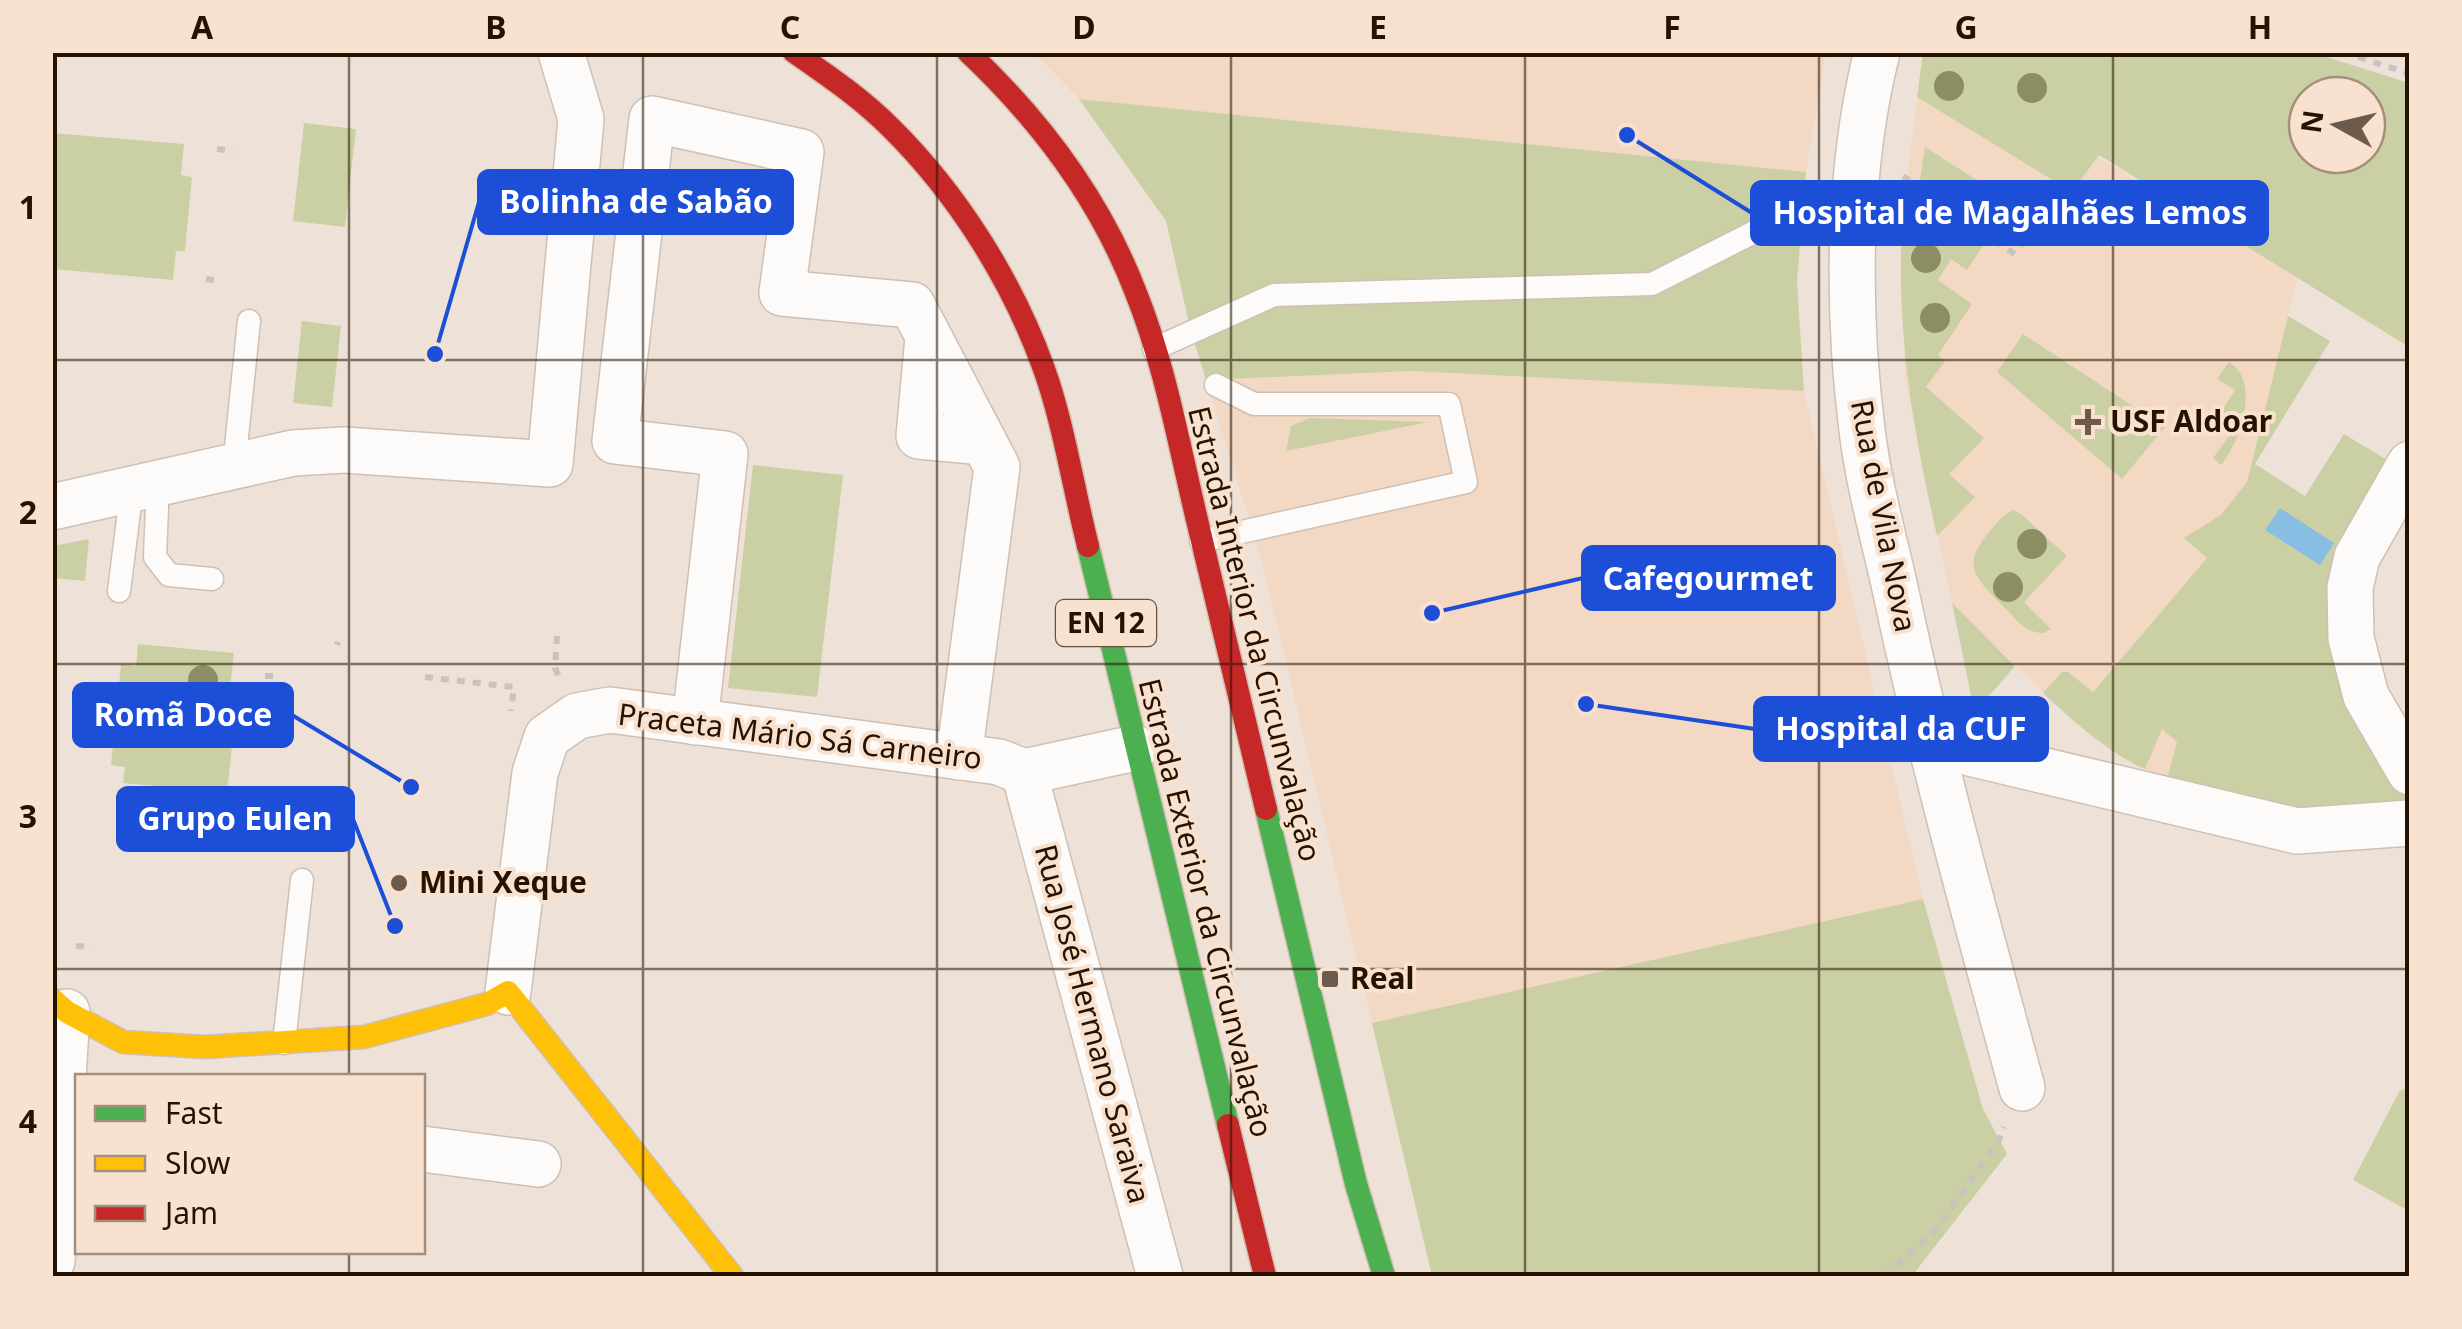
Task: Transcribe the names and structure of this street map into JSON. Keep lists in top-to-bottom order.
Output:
{
  "streets": {
    "main road": ["EN 12", "Estrada Interior da Circunvalação", "Estrada Exterior da Circunvalação"],
    "street": ["Rua de Vila Nova", "Praceta Mário Sá Carneiro", "Rua José Hermano Saraiva"]
  },
  "crossings": [
    ["Praceta Mário Sá Carneiro", "Estrada Exterior da Circunvalação"],
    ["Praceta Mário Sá Carneiro", "Rua José Hermano Saraiva"]
  ],
  "places": {
    "other": [
      "Hospital de Magalhães Lemos",
      "Bolinha de Sabão",
      "Cafegourmet",
      "Hospital da CUF",
      "Romã Doce",
      "Mini Xeque",
      "Grupo Eulen"
    ],
    "health": ["USF Aldoar"],
    "transit": ["Real"]
  },
  "legend": ["Fast", "Slow", "Jam"],
  "north": "left",
  "grid": {
    "columns": [
      "A",
      "B",
      "C",
      "D",
      "E",
      "F",
      "G",
      "H"
    ],
    "rows": [
      "1",
      "2",
      "3",
      "4"
    ]
  }
}
